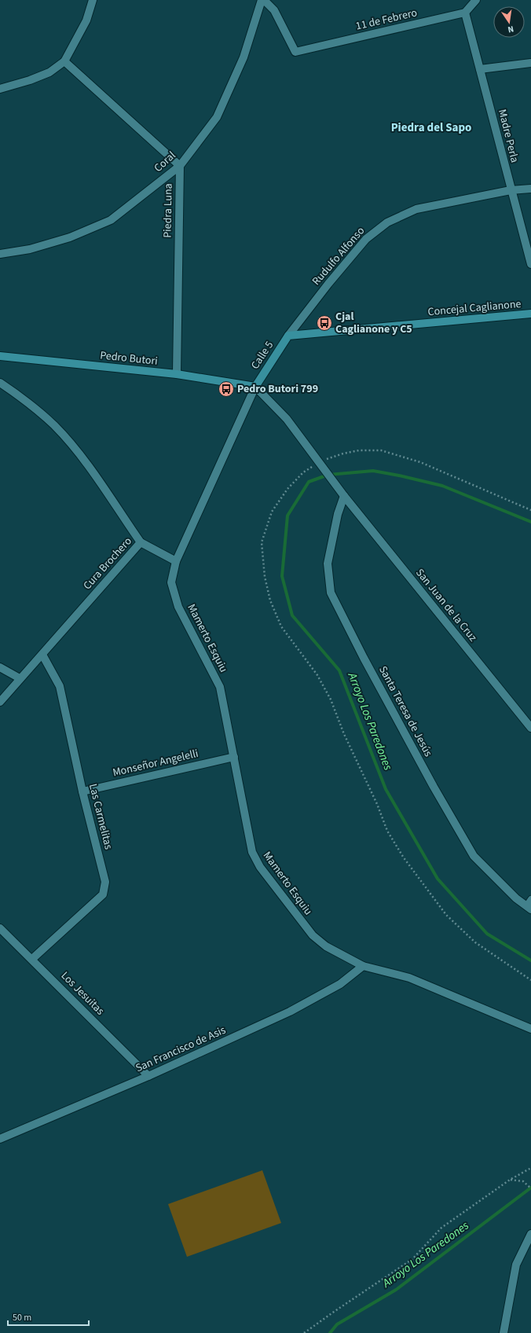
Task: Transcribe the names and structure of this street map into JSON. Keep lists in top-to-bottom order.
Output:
{
  "streets": {
    "street": [
      "11 de Febrero",
      "Madre Perla",
      "Coral",
      "Piedra Luna",
      "Rudulfo Alfonso",
      "Concejal Caglianone",
      "Calle 5",
      "Pedro Butori",
      "Cura Brochero",
      "San Juan de la Cruz",
      "Mamerto Esquiu",
      "Santa Teresa de Jesús",
      "Monseñor Angelelli",
      "Las Carmelitas",
      "Los Jesuitas",
      "San Francisco de Asis"
    ]
  },
  "crossings": [
    ["11 de Febrero", "Madre Perla"],
    ["11 de Febrero", "Coral"],
    ["Madre Perla", "Rudulfo Alfonso"],
    ["Coral", "Piedra Luna"],
    ["Piedra Luna", "Pedro Butori"],
    ["Rudulfo Alfonso", "Concejal Caglianone"],
    ["Rudulfo Alfonso", "Calle 5"],
    ["Concejal Caglianone", "Calle 5"],
    ["Calle 5", "Pedro Butori"],
    ["Calle 5", "San Juan de la Cruz"],
    ["Pedro Butori", "San Juan de la Cruz"],
    ["Cura Brochero", "Mamerto Esquiu"],
    ["Cura Brochero", "Las Carmelitas"],
    ["San Juan de la Cruz", "Santa Teresa de Jesús"],
    ["Mamerto Esquiu", "Monseñor Angelelli"],
    ["Mamerto Esquiu", "San Francisco de Asis"],
    ["Monseñor Angelelli", "Las Carmelitas"],
    ["Las Carmelitas", "Los Jesuitas"],
    ["Los Jesuitas", "San Francisco de Asis"]
  ],
  "districts": ["Piedra del Sapo"],
  "water": ["Arroyo Los Paredones"],
  "places": {
    "bus stop": ["Cjal Caglianone y C5", "Pedro Butori 799"]
  },
  "scale_bar": "50 m",
  "north": "bottom"
}
